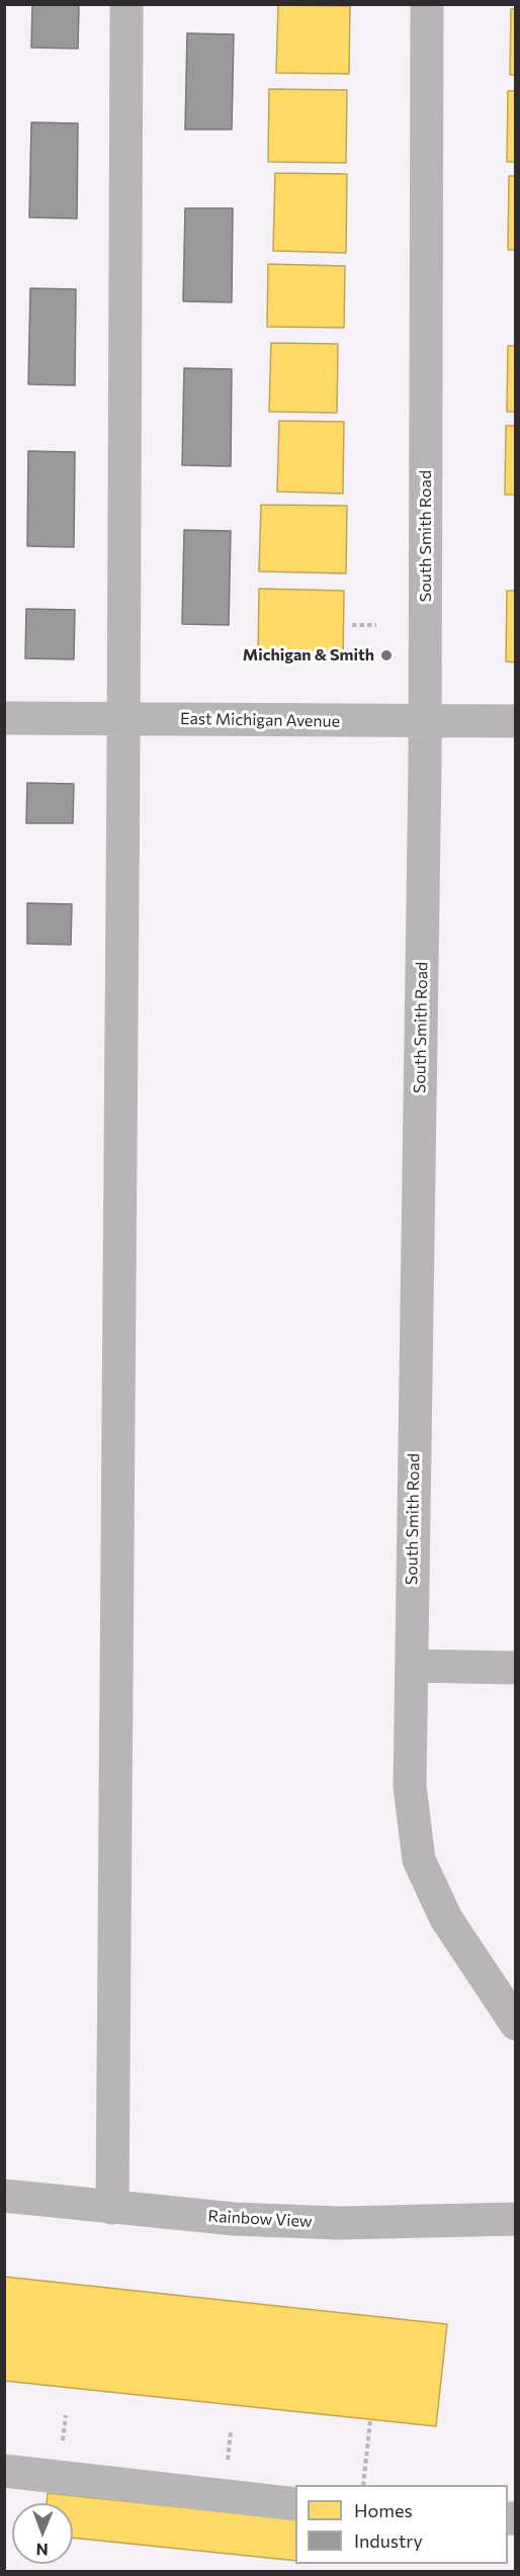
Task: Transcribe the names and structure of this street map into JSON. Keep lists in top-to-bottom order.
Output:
{
  "streets": {
    "street": ["South Smith Road", "East Michigan Avenue", "Rainbow View"]
  },
  "crossings": [
    ["South Smith Road", "East Michigan Avenue"]
  ],
  "places": ["Michigan & Smith"],
  "legend": ["Homes", "Industry"],
  "north": "bottom"
}
